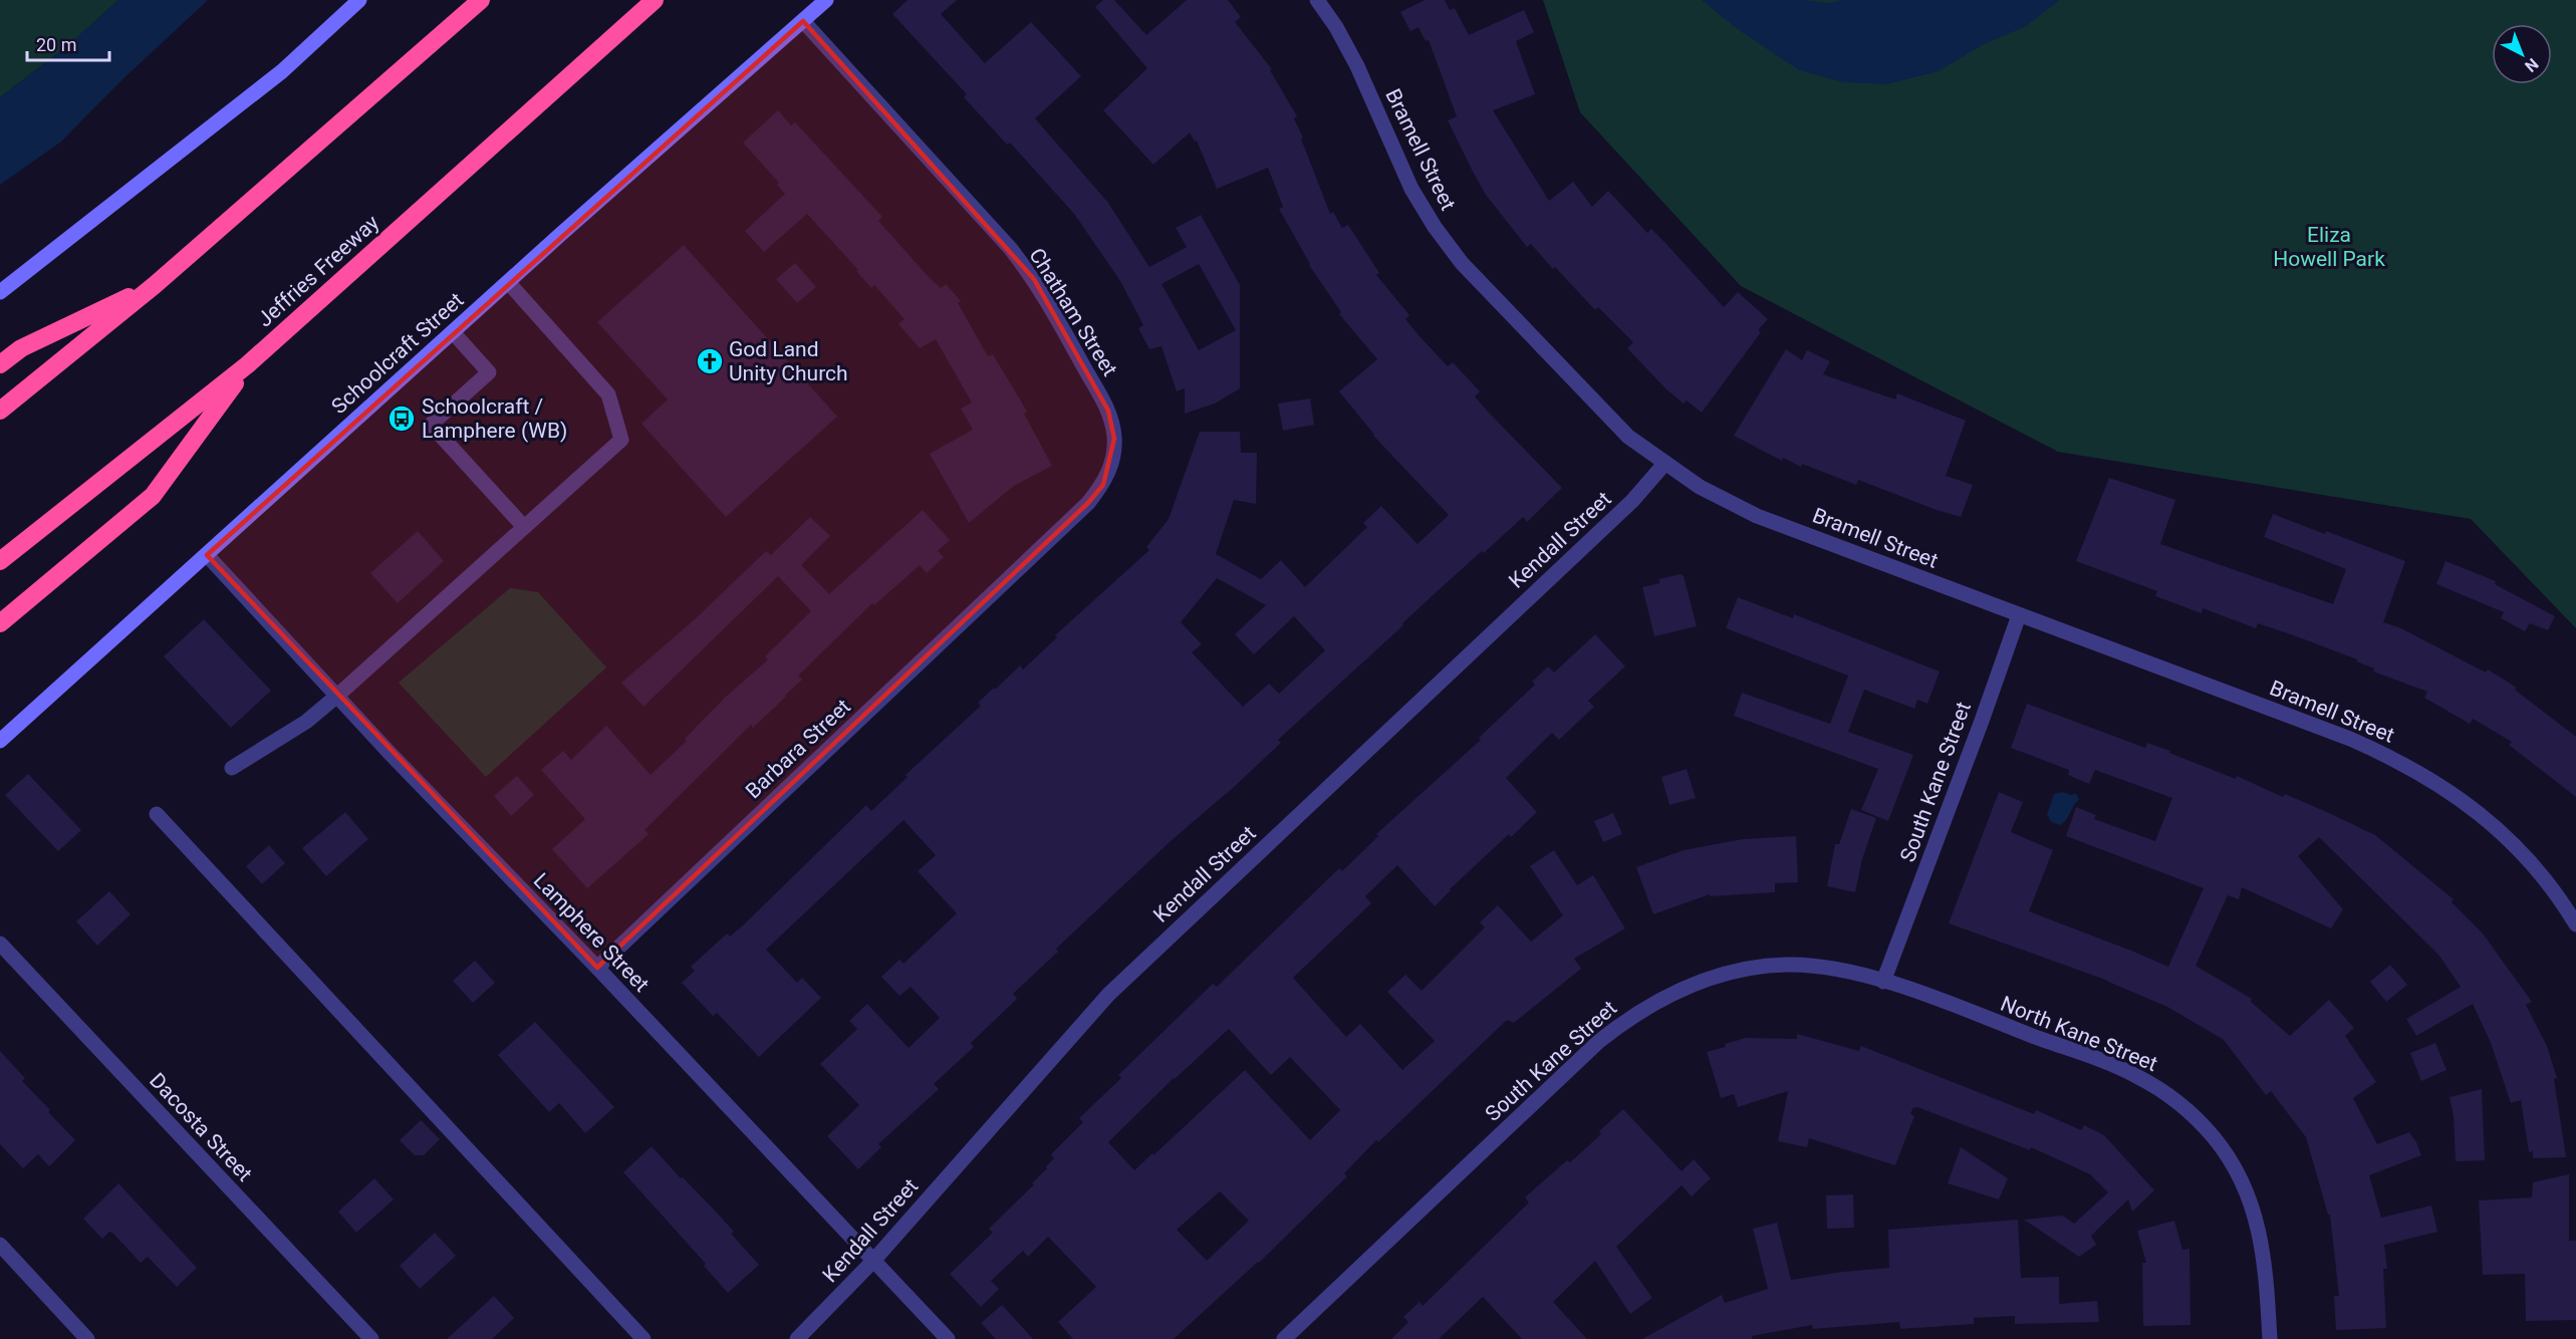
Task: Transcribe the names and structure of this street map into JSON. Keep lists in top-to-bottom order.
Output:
{
  "streets": {
    "highway": ["Jeffries Freeway"],
    "main road": ["Schoolcraft Street"],
    "street": [
      "Bramell Street",
      "Chatham Street",
      "Kendall Street",
      "Barbara Street",
      "South Kane Street",
      "Lamphere Street",
      "North Kane Street",
      "Dacosta Street"
    ]
  },
  "crossings": [
    ["Bramell Street", "Kendall Street"],
    ["Bramell Street", "South Kane Street"],
    ["Chatham Street", "Schoolcraft Street"],
    ["Chatham Street", "Barbara Street"],
    ["Schoolcraft Street", "Lamphere Street"],
    ["Kendall Street", "Lamphere Street"],
    ["Barbara Street", "Lamphere Street"],
    ["South Kane Street", "North Kane Street"]
  ],
  "parks": ["Eliza Howell Park"],
  "places": {
    "church": ["God Land Unity Church"],
    "bus stop": ["Schoolcraft / Lamphere (WB)"]
  },
  "scale_bar": "20 m",
  "north": "bottom right"
}
